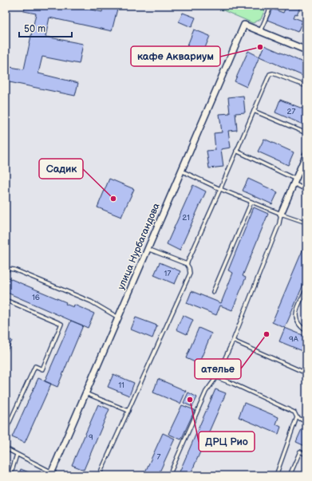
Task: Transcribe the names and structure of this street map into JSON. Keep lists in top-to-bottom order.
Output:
{
  "streets": {
    "street": ["улица Нурбагандова"]
  },
  "places": [
    "кафе Аквариум",
    "Садик",
    "ателье",
    "ДРЦ Рио"
  ],
  "house_numbers": [
    "27",
    "21",
    "17",
    "16",
    "9А",
    "11",
    "9",
    "7"
  ],
  "scale_bar": "50 m"
}
